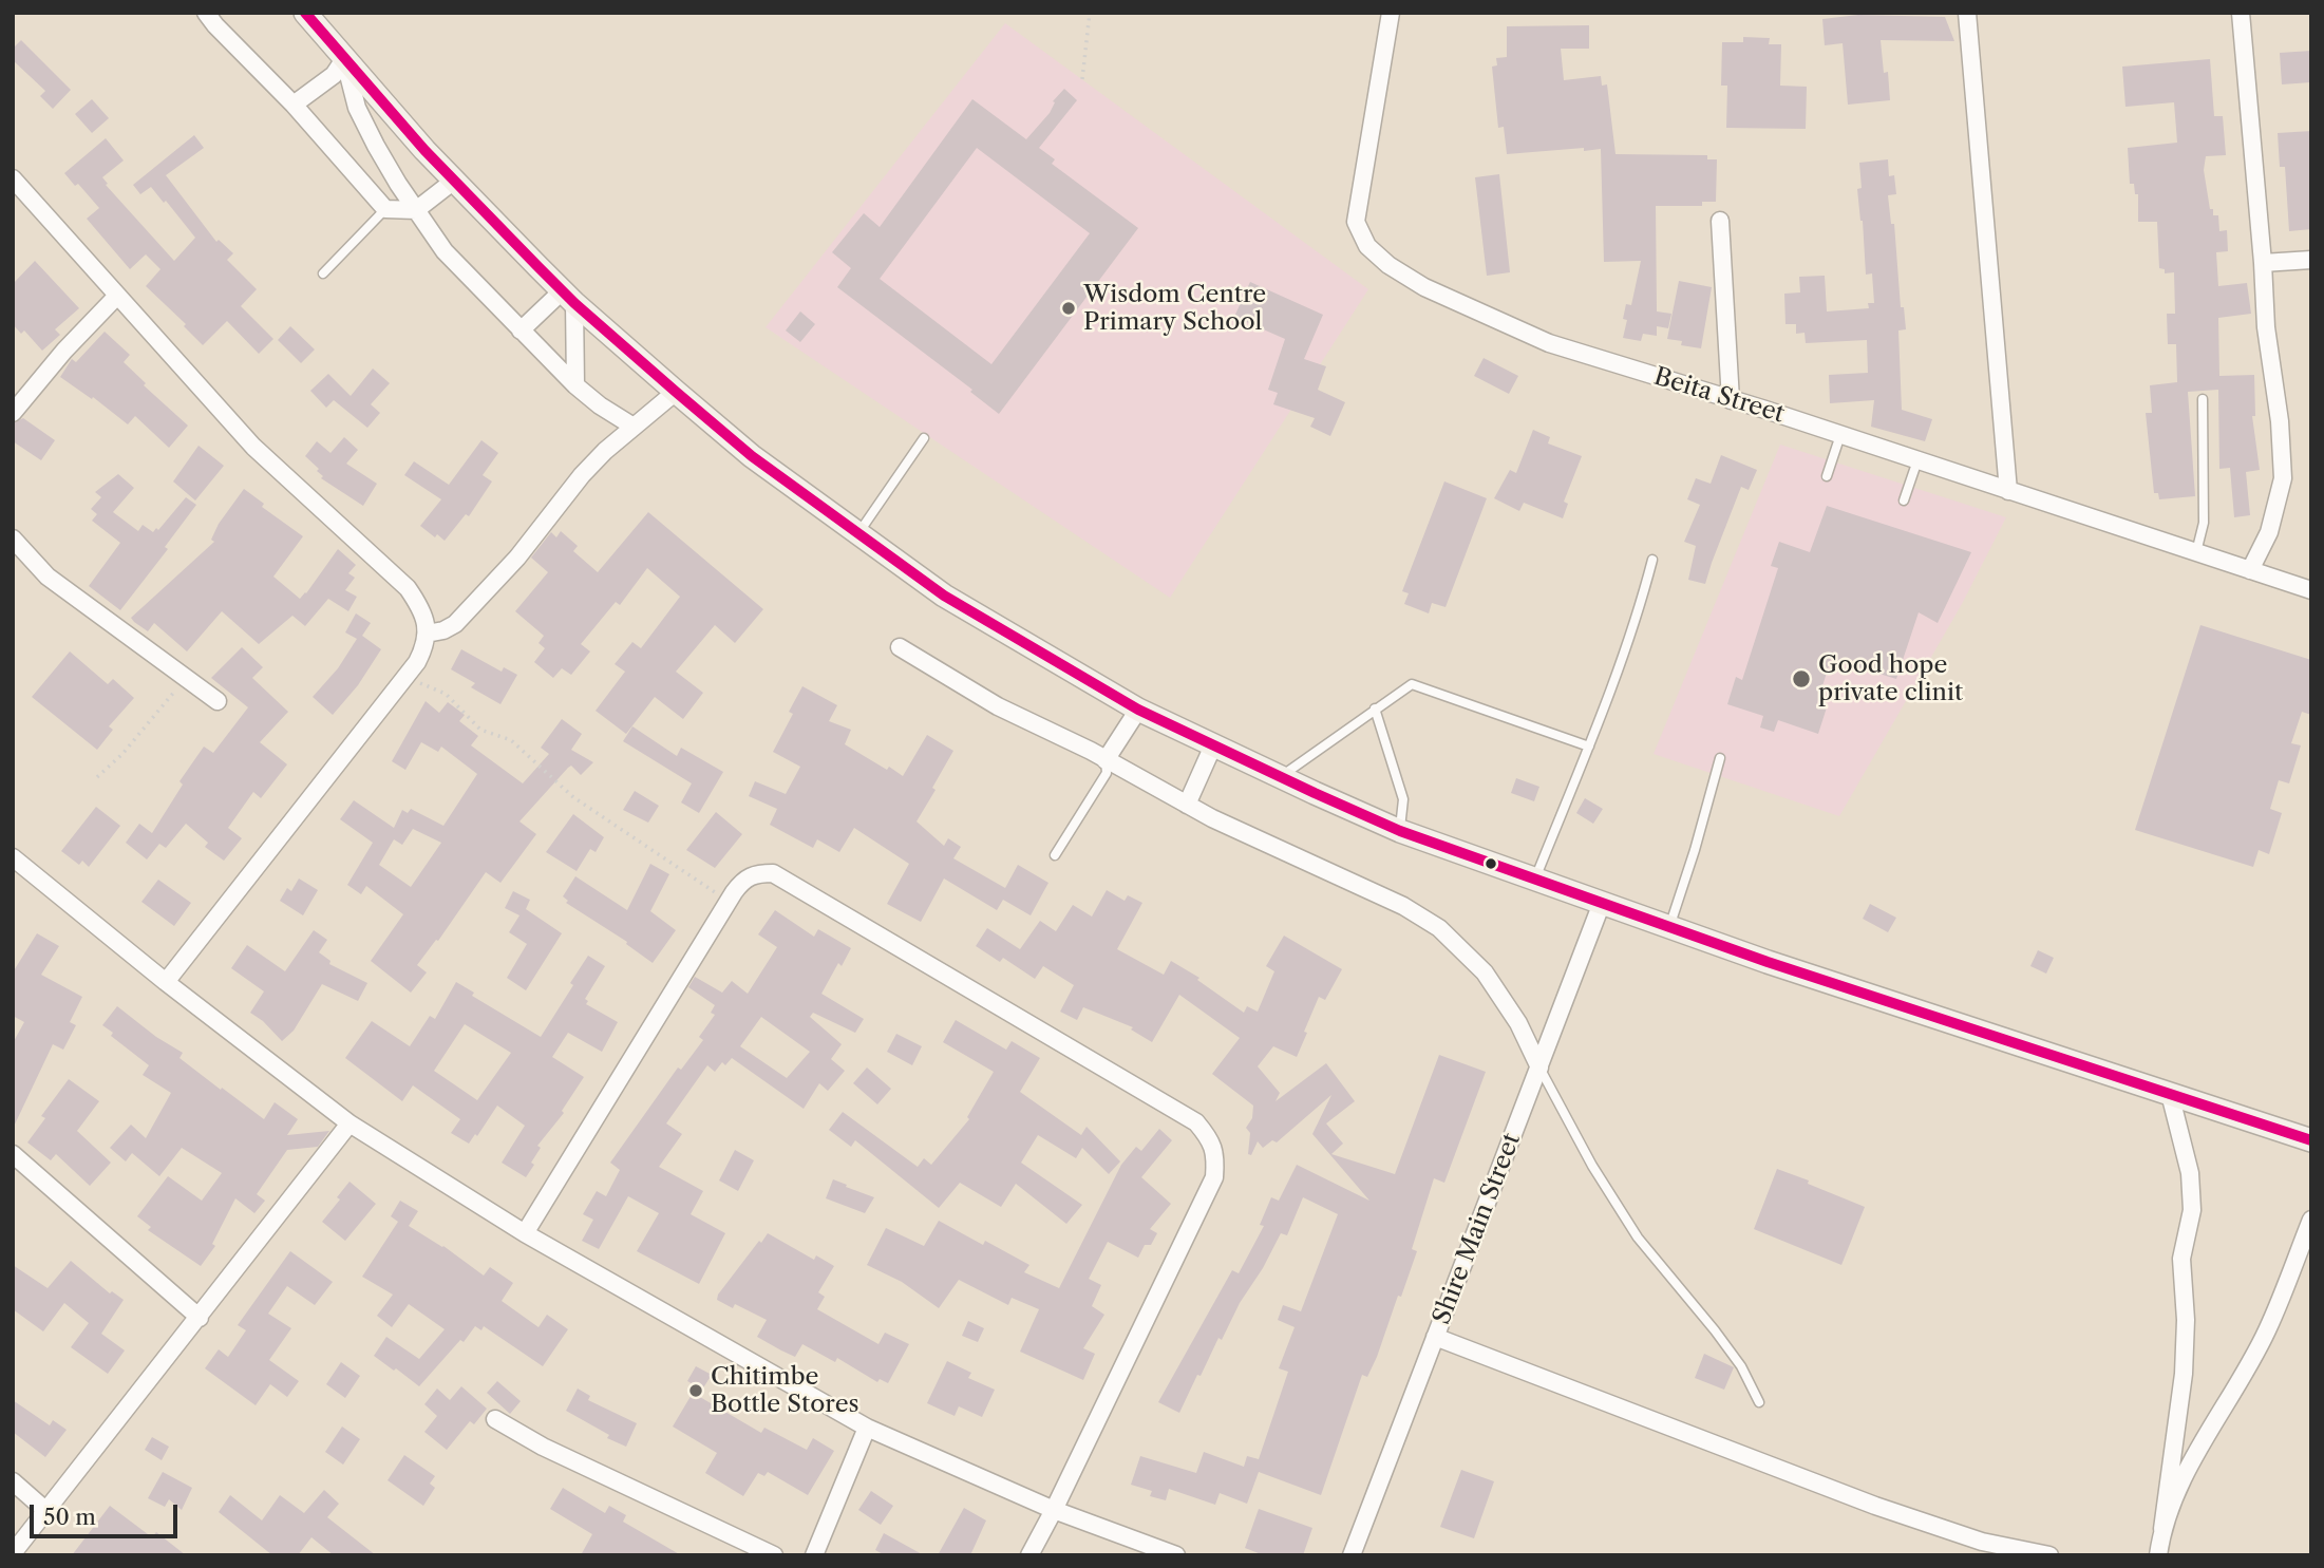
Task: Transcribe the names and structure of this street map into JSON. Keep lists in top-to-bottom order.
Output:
{
  "streets": {
    "street": ["Beita Street", "Shire Main Street"]
  },
  "places": ["Wisdom Centre Primary School", "Good hope private clinit", "Chitimbe Bottle Stores"],
  "scale_bar": "50 m"
}
